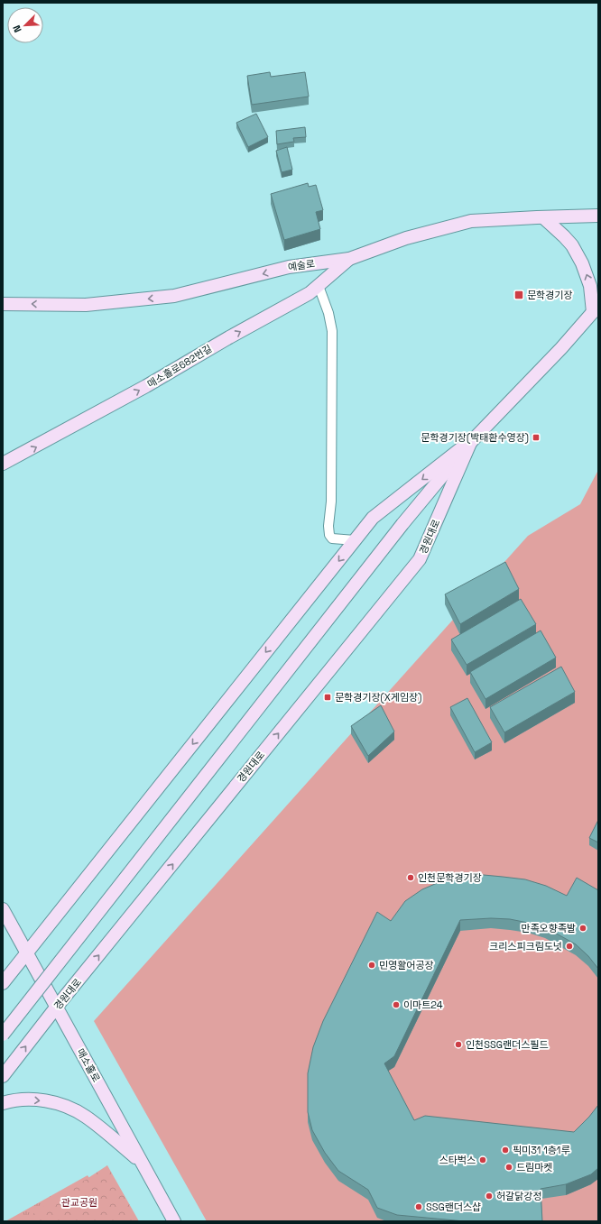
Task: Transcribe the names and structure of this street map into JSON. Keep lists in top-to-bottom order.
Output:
{
  "streets": {
    "main road": [
      "예술로",
      "매소홀로682번길",
      "경원대로",
      "매소홀로"
    ]
  },
  "crossings": [
    ["예술로", "매소홀로682번길"],
    ["경원대로", "매소홀로"]
  ],
  "one_way": ["예술로", "매소홀로682번길"],
  "parks": ["관교공원"],
  "places": {
    "transit": ["문학경기장", "문학경기장(박태환수영장)", "문학경기장(X게임장)"],
    "other": [
      "인천문학경기장",
      "만족오향족발",
      "크리스피크림도넛",
      "민영활어공장",
      "이마트24",
      "인천SSG랜더스필드",
      "픽미31 1층1루",
      "스타벅스",
      "드림마켓",
      "허갈닭강정",
      "SSG랜더스샵"
    ]
  },
  "north": "bottom left"
}
